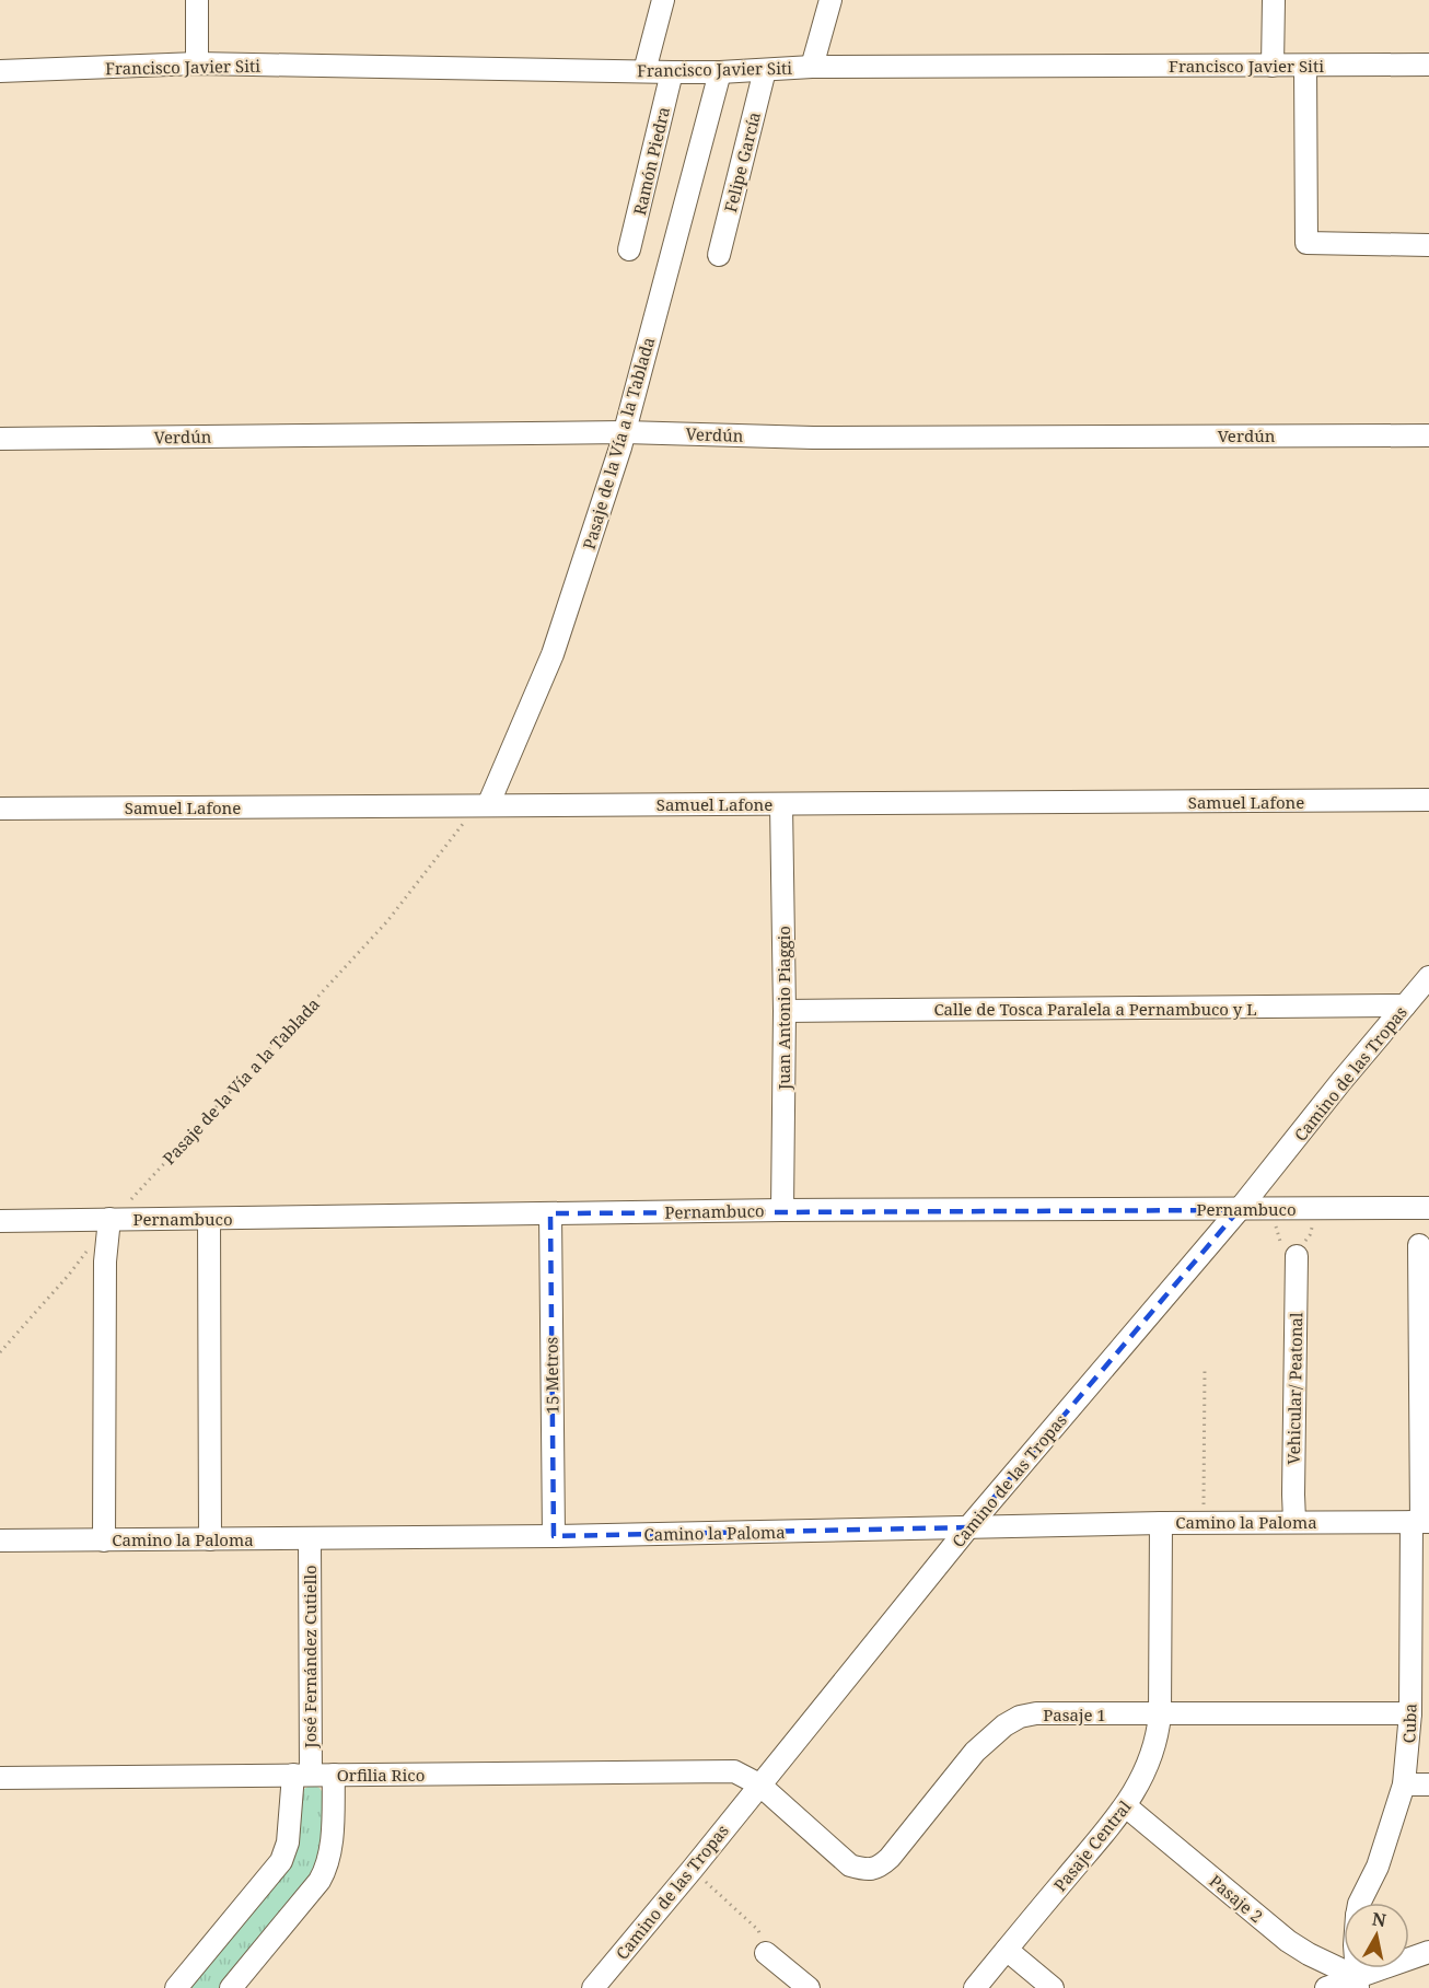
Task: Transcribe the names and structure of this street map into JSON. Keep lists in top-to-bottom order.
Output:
{
  "streets": {
    "street": [
      "Francisco Javier Siti",
      "Ramón Piedra",
      "Felipe García",
      "Verdún",
      "Pasaje de la Vía a la Tablada",
      "Samuel Lafone",
      "Juan Antonio Piaggio",
      "Calle de Tosca Paralela a Pernambuco y L",
      "Camino de las Tropas",
      "Pernambuco",
      "15 Metros",
      "Vehicular/ Peatonal",
      "Camino la Paloma",
      "José Fernández Cutiello",
      "Pasaje 1",
      "Cuba",
      "Orfilia Rico",
      "Pasaje Central",
      "Pasaje 2"
    ]
  },
  "crossings": [
    ["Francisco Javier Siti", "Ramón Piedra"],
    ["Francisco Javier Siti", "Felipe García"],
    ["Francisco Javier Siti", "Pasaje de la Vía a la Tablada"],
    ["Verdún", "Pasaje de la Vía a la Tablada"],
    ["Pasaje de la Vía a la Tablada", "Samuel Lafone"],
    ["Pasaje de la Vía a la Tablada", "Pernambuco"],
    ["Samuel Lafone", "Juan Antonio Piaggio"],
    ["Juan Antonio Piaggio", "Calle de Tosca Paralela a Pernambuco y L"],
    ["Juan Antonio Piaggio", "Pernambuco"],
    ["Calle de Tosca Paralela a Pernambuco y L", "Camino de las Tropas"],
    ["Camino de las Tropas", "Pernambuco"],
    ["Camino de las Tropas", "Camino la Paloma"],
    ["Camino de las Tropas", "Pasaje 1"],
    ["Camino de las Tropas", "Orfilia Rico"],
    ["Pernambuco", "15 Metros"],
    ["15 Metros", "Camino la Paloma"],
    ["Vehicular/ Peatonal", "Camino la Paloma"],
    ["Camino la Paloma", "José Fernández Cutiello"],
    ["Camino la Paloma", "Cuba"],
    ["Camino la Paloma", "Pasaje Central"],
    ["José Fernández Cutiello", "Orfilia Rico"],
    ["Pasaje 1", "Cuba"],
    ["Pasaje 1", "Orfilia Rico"],
    ["Pasaje 1", "Pasaje Central"],
    ["Pasaje Central", "Pasaje 2"]
  ],
  "north": "top"
}
